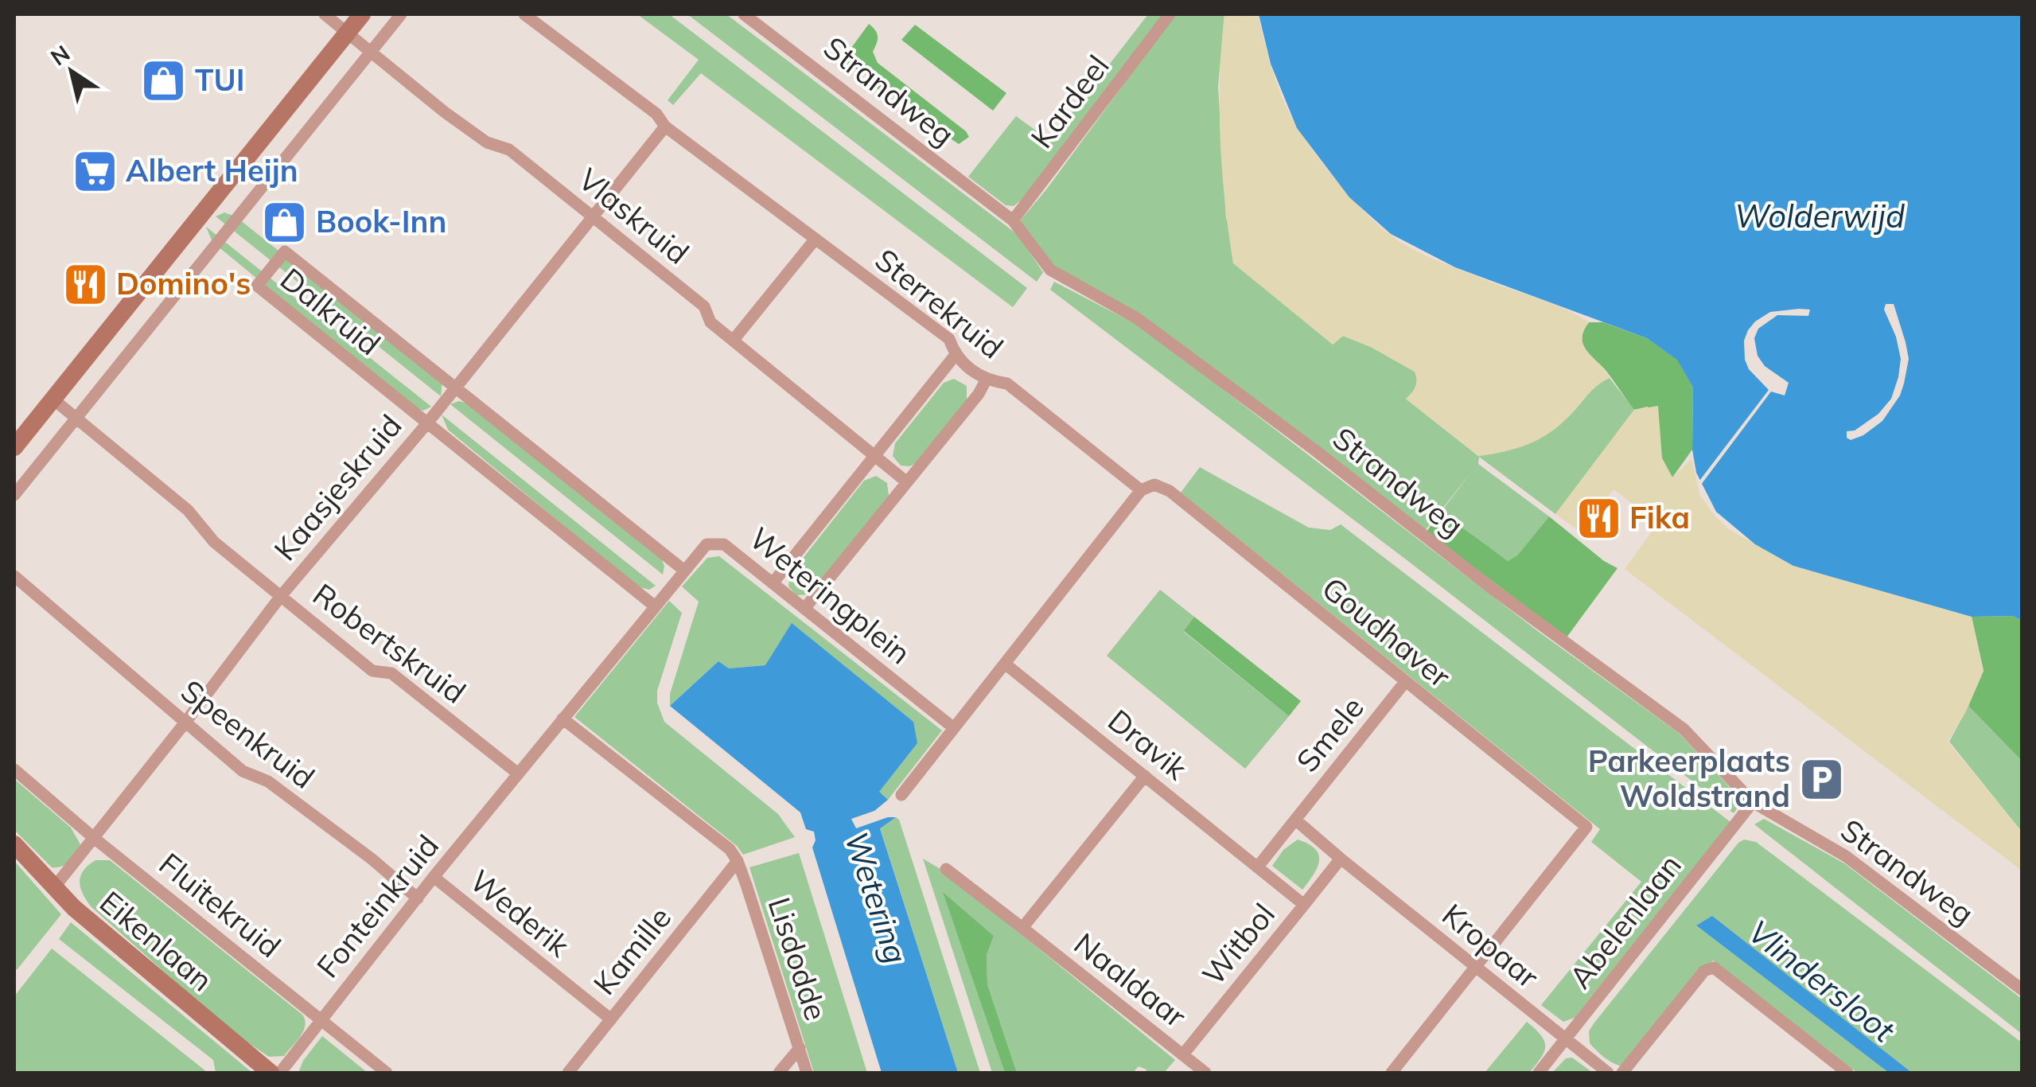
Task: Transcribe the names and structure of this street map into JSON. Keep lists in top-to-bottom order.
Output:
{
  "streets": {
    "street": [
      "Strandweg",
      "Kardeel",
      "Vlaskruid",
      "Sterrekruid",
      "Dalkruid",
      "Kaasjeskruid",
      "Weteringplein",
      "Goudhaver",
      "Robertskruid",
      "Speenkruid",
      "Smele",
      "Dravik",
      "Fluitekruid",
      "Fonteinkruid",
      "Wederik",
      "Abelenlaan",
      "Eikenlaan",
      "Witbol",
      "Kropaar",
      "Kamille",
      "Lisdodde",
      "Naaldaar"
    ]
  },
  "crossings": [
    ["Strandweg", "Kardeel"],
    ["Strandweg", "Abelenlaan"],
    ["Vlaskruid", "Kaasjeskruid"],
    ["Sterrekruid", "Kaasjeskruid"],
    ["Sterrekruid", "Goudhaver"],
    ["Dalkruid", "Kaasjeskruid"],
    ["Dalkruid", "Weteringplein"],
    ["Kaasjeskruid", "Robertskruid"],
    ["Kaasjeskruid", "Speenkruid"],
    ["Kaasjeskruid", "Fluitekruid"],
    ["Kaasjeskruid", "Eikenlaan"],
    ["Weteringplein", "Robertskruid"],
    ["Weteringplein", "Fonteinkruid"],
    ["Goudhaver", "Smele"],
    ["Goudhaver", "Kropaar"],
    ["Robertskruid", "Fonteinkruid"],
    ["Speenkruid", "Fonteinkruid"],
    ["Smele", "Dravik"],
    ["Smele", "Kropaar"],
    ["Dravik", "Witbol"],
    ["Fluitekruid", "Fonteinkruid"],
    ["Fonteinkruid", "Wederik"],
    ["Wederik", "Kamille"],
    ["Abelenlaan", "Kropaar"],
    ["Witbol", "Kropaar"],
    ["Witbol", "Naaldaar"],
    ["Kamille", "Lisdodde"]
  ],
  "water": ["Wolderwijd", "Wetering", "Vlindersloot"],
  "places": {
    "shop": ["TUI", "Book-Inn"],
    "supermarket": ["Albert Heijn"],
    "restaurant": ["Domino's", "Fika"],
    "parking": ["Parkeerplaats Woldstrand"]
  },
  "north": "top left"
}
